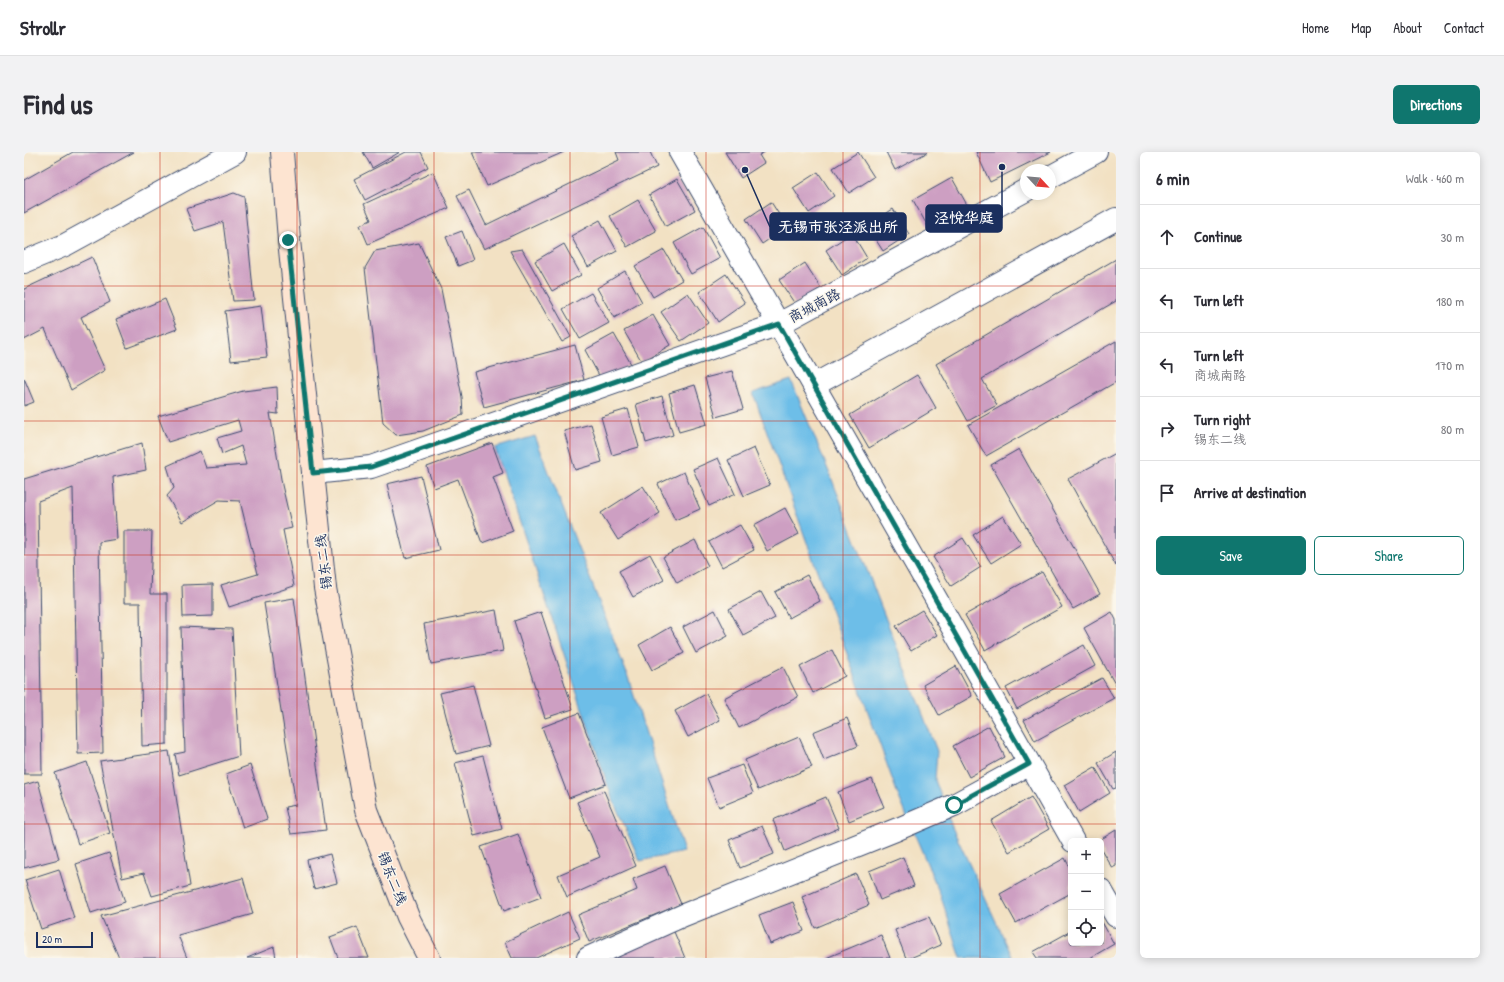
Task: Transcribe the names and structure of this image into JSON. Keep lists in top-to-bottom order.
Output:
{
  "streets": {
    "main road": ["锡东二线"],
    "street": ["商城南路"]
  },
  "crossings": [
    ["商城南路", "锡东二线"]
  ],
  "places": ["泾悦华庭", "无锡市张泾派出所"],
  "scale_bar": "20 m",
  "north": "bottom right",
  "page": {
    "header": "Strollr",
    "nav": [
      "Home",
      "Map",
      "About",
      "Contact"
    ],
    "title": "Find us",
    "buttons": [
      "Directions",
      ["Save", "Share"]
    ],
    "heading": ["6 min", "Walk · 460 m"],
    "list": [
      ["Continue", "30 m"],
      ["Turn left", "180 m"],
      ["Turn left", "商城南路", "170 m"],
      ["Turn right", "锡东二线", "80 m"],
      "Arrive at destination"
    ],
    "map_buttons": ["+", "−"],
    "scale": "20 m"
  }
}
